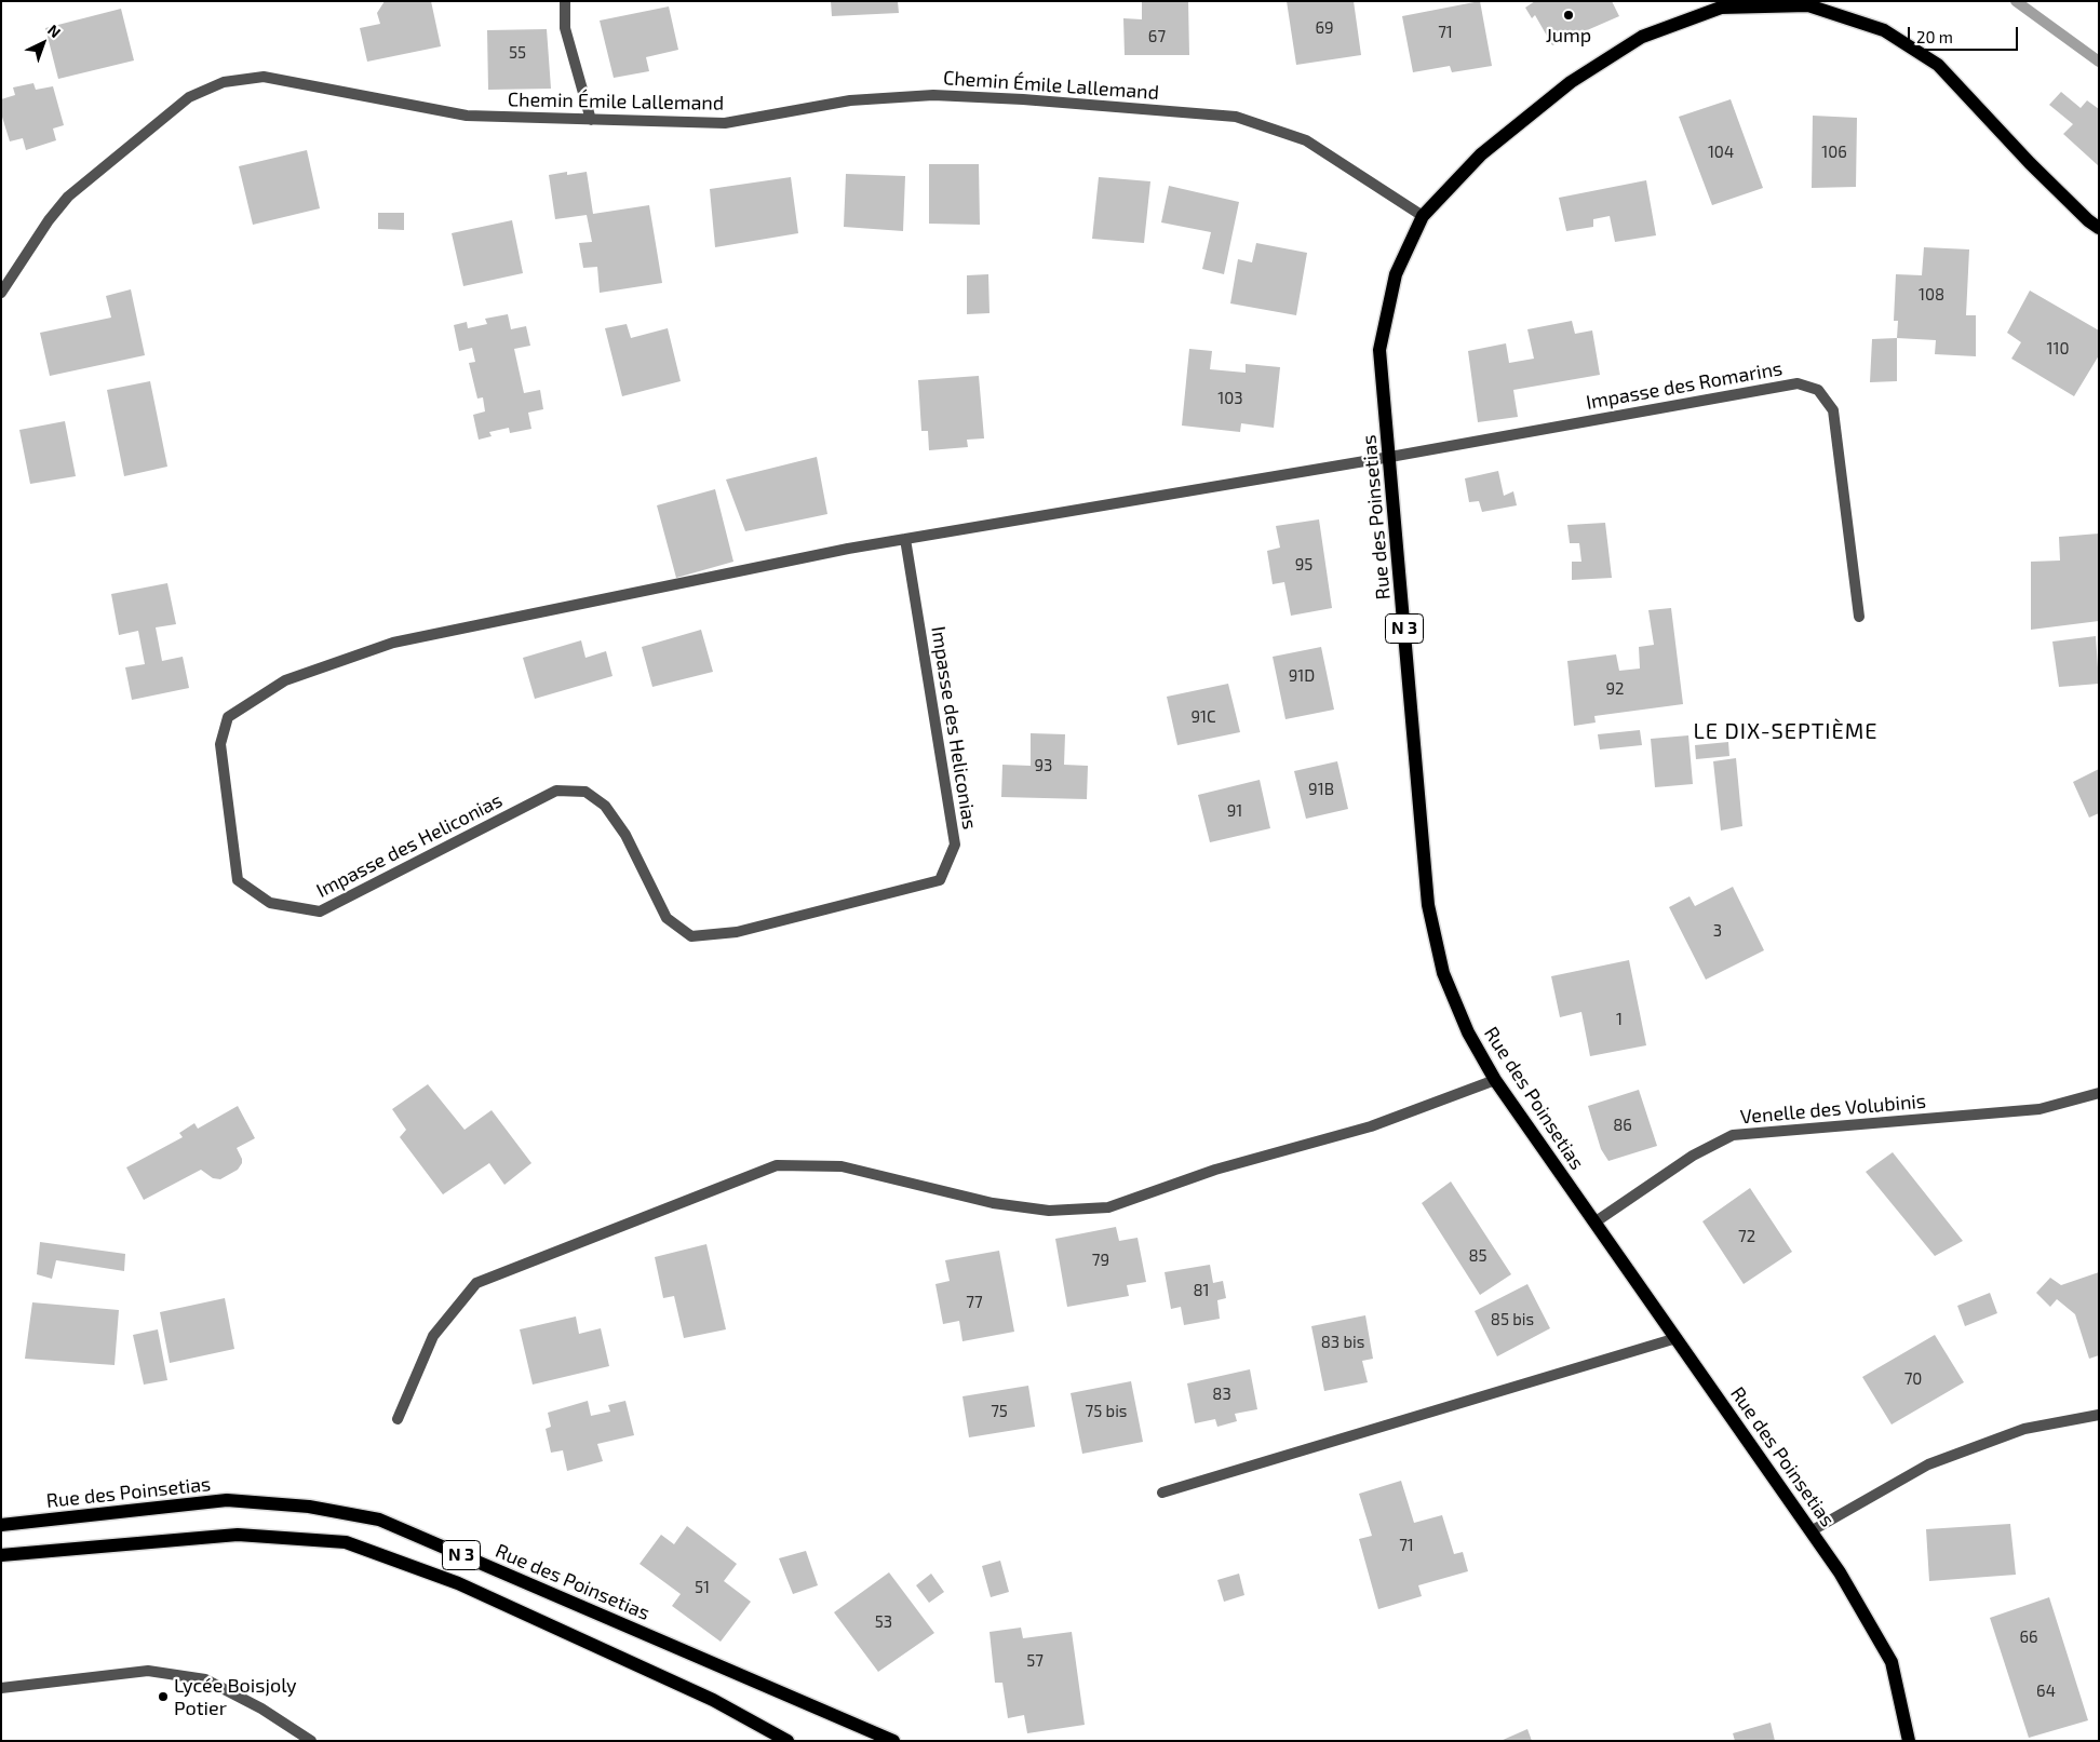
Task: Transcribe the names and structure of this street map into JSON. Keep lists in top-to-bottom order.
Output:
{
  "streets": {
    "main road": ["Rue des Poinsetias", "N 3"],
    "street": [
      "Chemin Émile Lallemand",
      "Impasse des Romarins",
      "Impasse des Heliconias",
      "Venelle des Volubinis"
    ]
  },
  "crossings": [
    ["Chemin Émile Lallemand", "Rue des Poinsetias"],
    ["Impasse des Romarins", "Rue des Poinsetias"],
    ["Impasse des Romarins", "Impasse des Heliconias"],
    ["Rue des Poinsetias", "Impasse des Heliconias"],
    ["Rue des Poinsetias", "Venelle des Volubinis"]
  ],
  "districts": ["LE DIX-SEPTIÈME"],
  "places": ["Jump", "Lycée Boisjoly Potier"],
  "house_numbers": [
    "69",
    "71",
    "67",
    "55",
    "104",
    "106",
    "108",
    "110",
    "103",
    "95",
    "91D",
    "92",
    "91C",
    "93",
    "91B",
    "91",
    "3",
    "1",
    "86",
    "72",
    "85",
    "79",
    "81",
    "77",
    "85 bis",
    "83 bis",
    "70",
    "83",
    "75",
    "75 bis",
    "71",
    "51",
    "53",
    "66",
    "57",
    "64"
  ],
  "scale_bar": "20 m",
  "north": "top right"
}
